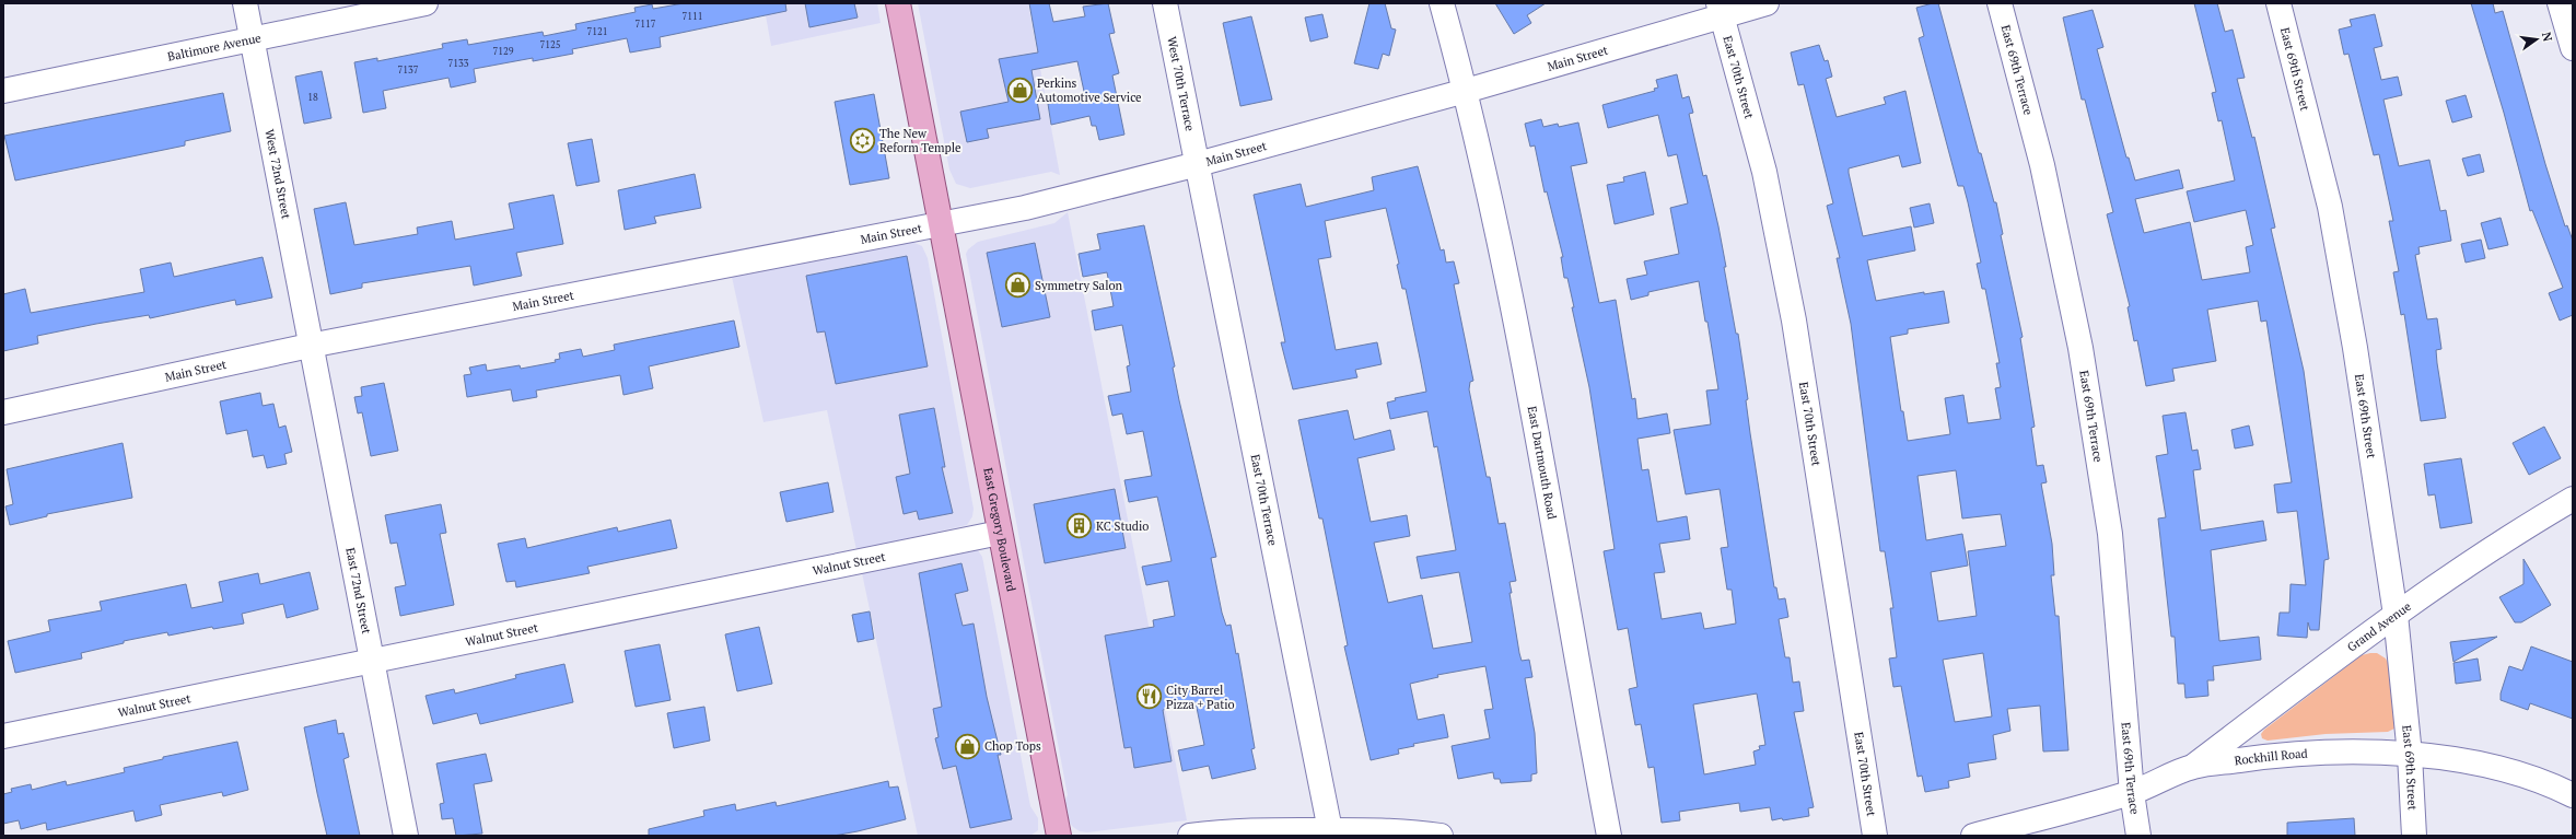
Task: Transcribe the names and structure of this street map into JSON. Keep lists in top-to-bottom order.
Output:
{
  "streets": {
    "main road": ["East Gregory Boulevard"],
    "street": [
      "Baltimore Avenue",
      "Main Street",
      "East 69th Terrace",
      "East 69th Street",
      "East 70th Street",
      "West 70th Terrace",
      "West 72nd Street",
      "East Dartmouth Road",
      "East 70th Terrace",
      "Walnut Street",
      "East 72nd Street",
      "Grand Avenue",
      "Rockhill Road"
    ]
  },
  "crossings": [
    ["Baltimore Avenue", "West 72nd Street"],
    ["Main Street", "East 70th Street"],
    ["Main Street", "West 70th Terrace"],
    ["Main Street", "West 72nd Street"],
    ["Main Street", "East Dartmouth Road"],
    ["Main Street", "East 70th Terrace"],
    ["Main Street", "East Gregory Boulevard"],
    ["Main Street", "East 72nd Street"],
    ["East 69th Terrace", "Rockhill Road"],
    ["East 69th Street", "Grand Avenue"],
    ["East 69th Street", "Rockhill Road"],
    ["West 70th Terrace", "East 70th Terrace"],
    ["West 72nd Street", "East 72nd Street"],
    ["East Gregory Boulevard", "Walnut Street"],
    ["Walnut Street", "East 72nd Street"],
    ["Grand Avenue", "Rockhill Road"]
  ],
  "places": {
    "shop": ["Perkins Automotive Service", "Symmetry Salon", "Chop Tops"],
    "synagogue": ["The New Reform Temple"],
    "building": ["KC Studio"],
    "restaurant": ["City Barrel Pizza + Patio"]
  },
  "house_numbers": [
    "7111",
    "7117",
    "7121",
    "7125",
    "7129",
    "7133",
    "7137",
    "18"
  ],
  "north": "right"
}
